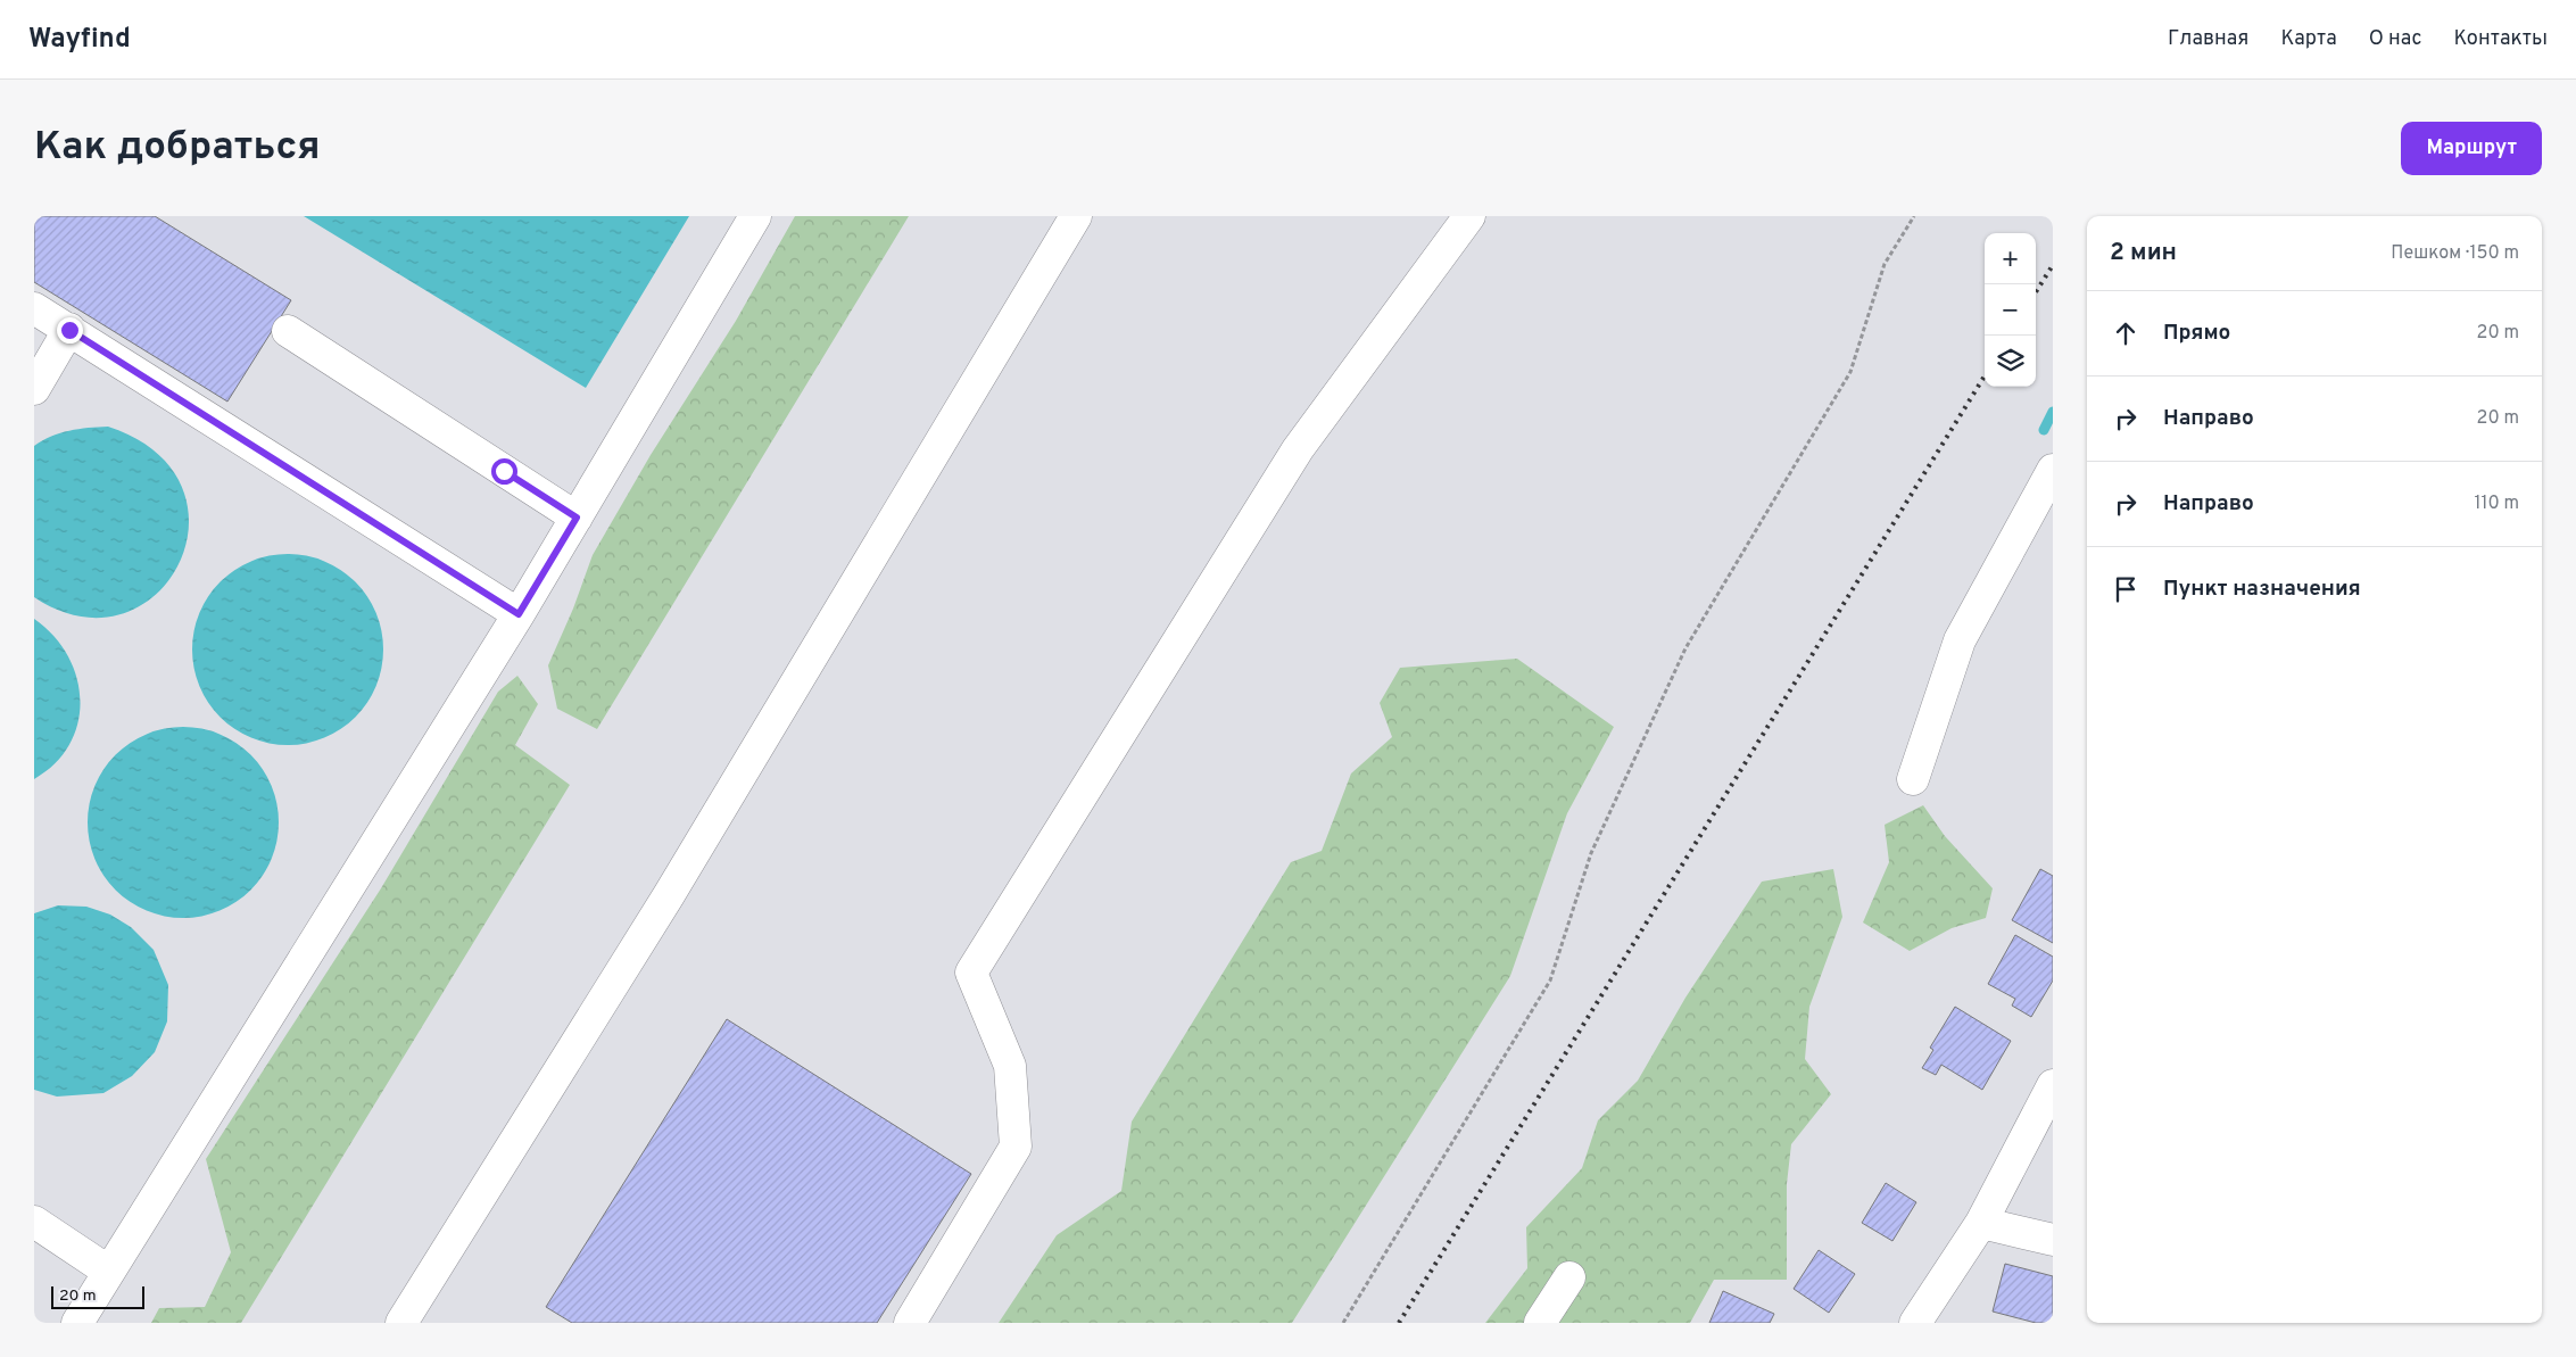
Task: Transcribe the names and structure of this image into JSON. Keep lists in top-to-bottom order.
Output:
{
  "scale_bar": "20 m",
  "page": {
    "header": "Wayfind",
    "nav": [
      "Главная",
      "Карта",
      "О нас",
      "Контакты"
    ],
    "buttons": "Маршрут",
    "title": "Как добраться",
    "heading": ["2 мин", "Пешком · 150 m"],
    "map_buttons": ["+", "−"],
    "list": [
      ["Прямо", "20 m"],
      ["Направо", "20 m"],
      ["Направо", "110 m"],
      "Пункт назначения"
    ],
    "scale": "20 m"
  }
}
